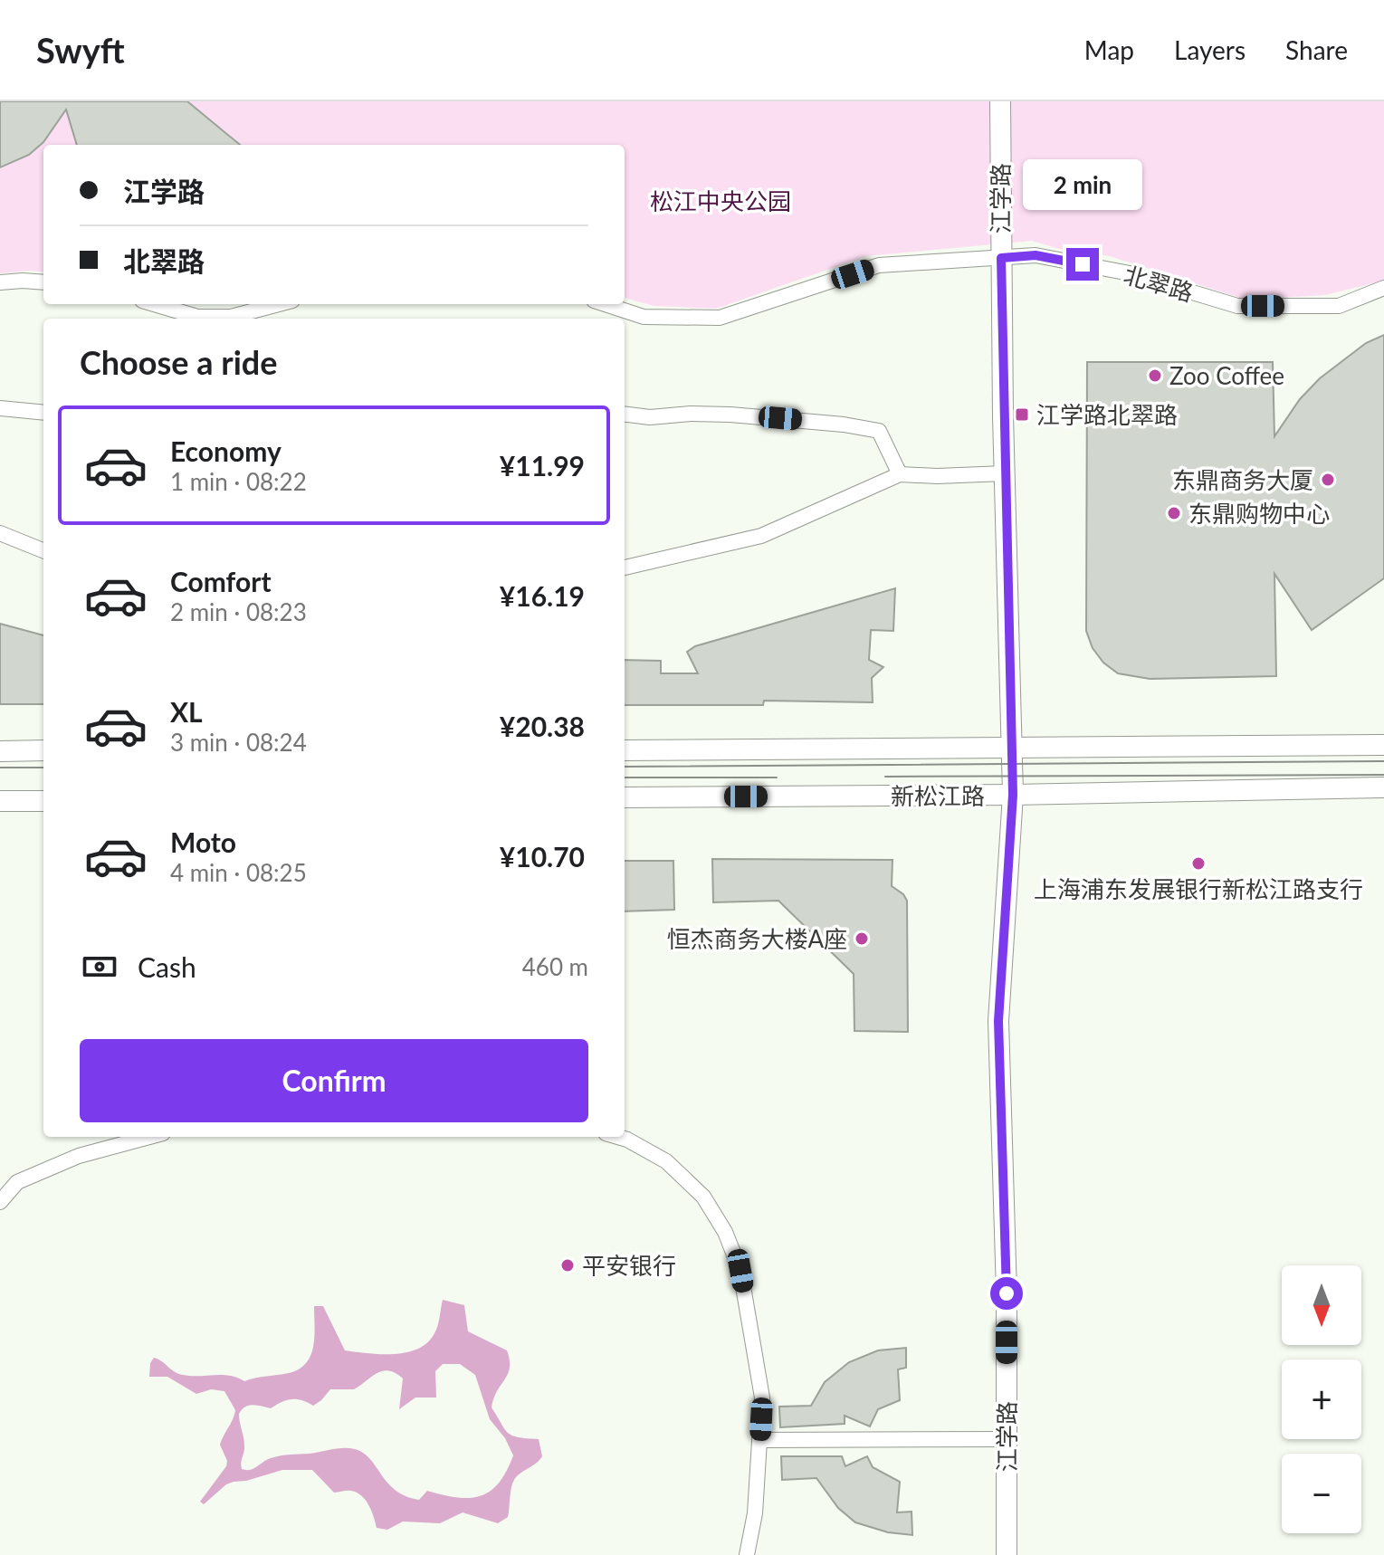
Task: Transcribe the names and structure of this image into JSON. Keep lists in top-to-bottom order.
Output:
{
  "streets": {
    "main road": ["江学路", "新松江路"],
    "street": ["北翠路"]
  },
  "crossings": [
    ["江学路", "北翠路"],
    ["江学路", "新松江路"]
  ],
  "parks": ["松江中央公园"],
  "places": {
    "other": [
      "Zoo Coffee",
      "东鼎商务大厦",
      "东鼎购物中心",
      "上海浦东发展银行新松江路支行",
      "恒杰商务大楼A座",
      "平安银行"
    ],
    "transit": ["江学路北翠路"]
  },
  "north": "bottom",
  "page": {
    "header": "Swyft",
    "nav": ["Map", "Layers", "Share"],
    "banner": ["江学路", "北翠路"],
    "bubble": "2 min",
    "heading": "Choose a ride",
    "list": [
      {
        "name": "Economy",
        "note": "1 min · 08:22",
        "value": "¥11.99"
      },
      {
        "name": "Comfort",
        "note": "2 min · 08:23",
        "value": "¥16.19"
      },
      {
        "name": "XL",
        "note": "3 min · 08:24",
        "value": "¥20.38"
      },
      {
        "name": "Moto",
        "note": "4 min · 08:25",
        "value": "¥10.70"
      }
    ],
    "pay": ["Cash", "460 m"],
    "buttons": "Confirm",
    "map_buttons": ["+", "−"]
  }
}
